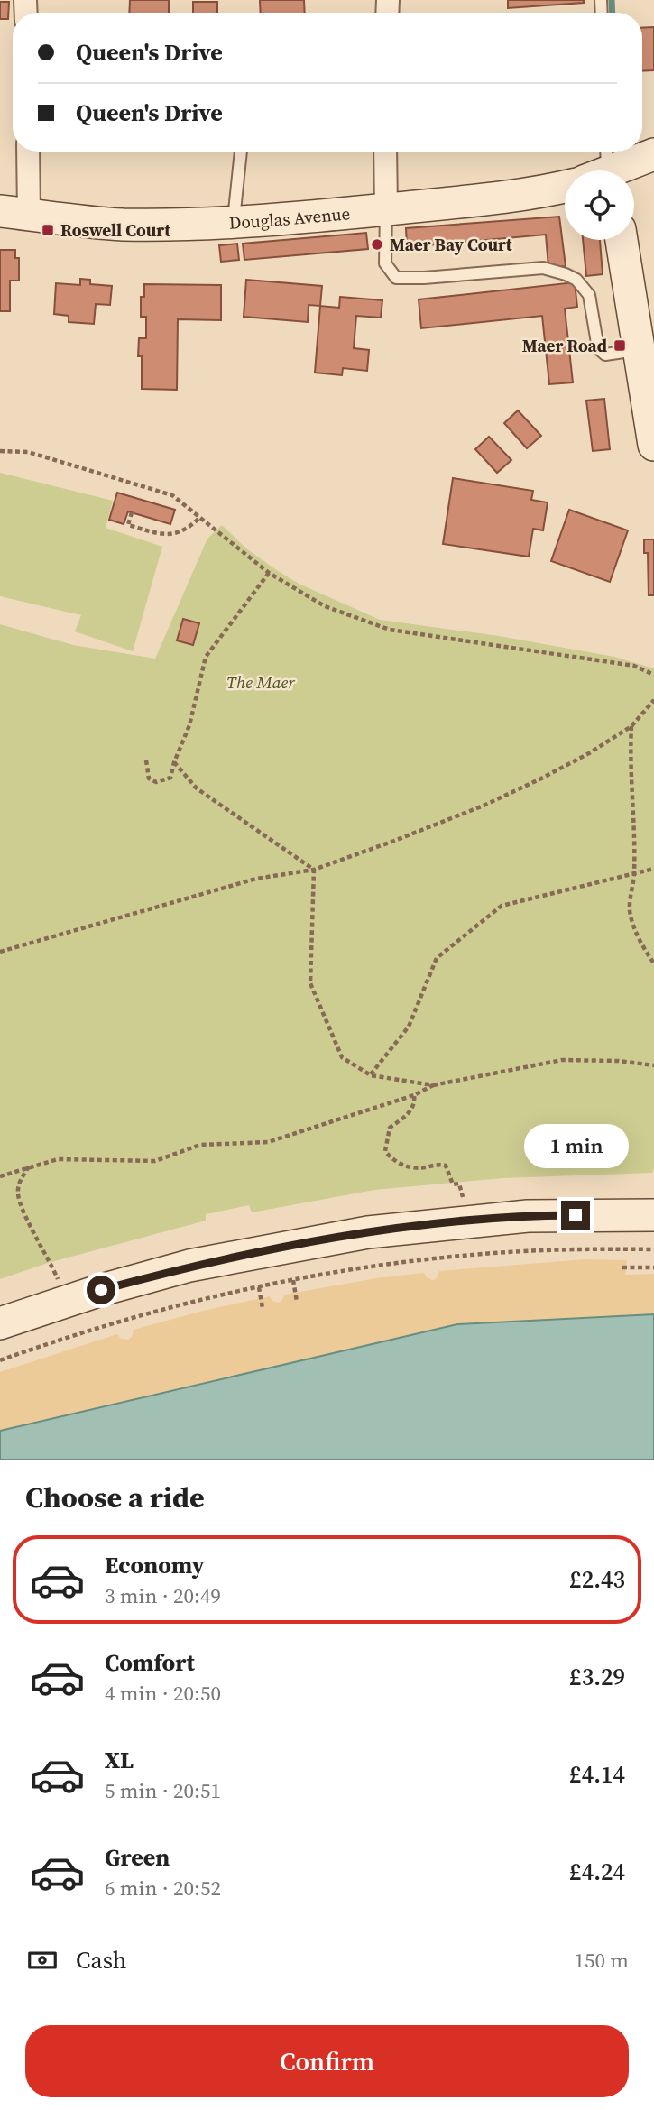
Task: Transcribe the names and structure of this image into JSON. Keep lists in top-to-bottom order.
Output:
{
  "streets": {
    "street": ["Douglas Avenue"]
  },
  "parks": ["The Maer"],
  "places": {
    "transit": ["Roswell Court", "Maer Road"],
    "other": ["Maer Bay Court"]
  },
  "page": {
    "banner": ["Queen's Drive", "Queen's Drive"],
    "bubble": "1 min",
    "heading": "Choose a ride",
    "list": [
      {
        "name": "Economy",
        "note": "3 min · 20:49",
        "value": "£2.43"
      },
      {
        "name": "Comfort",
        "note": "4 min · 20:50",
        "value": "£3.29"
      },
      {
        "name": "XL",
        "note": "5 min · 20:51",
        "value": "£4.14"
      },
      {
        "name": "Green",
        "note": "6 min · 20:52",
        "value": "£4.24"
      }
    ],
    "pay": ["Cash", "150 m"],
    "buttons": "Confirm"
  }
}
